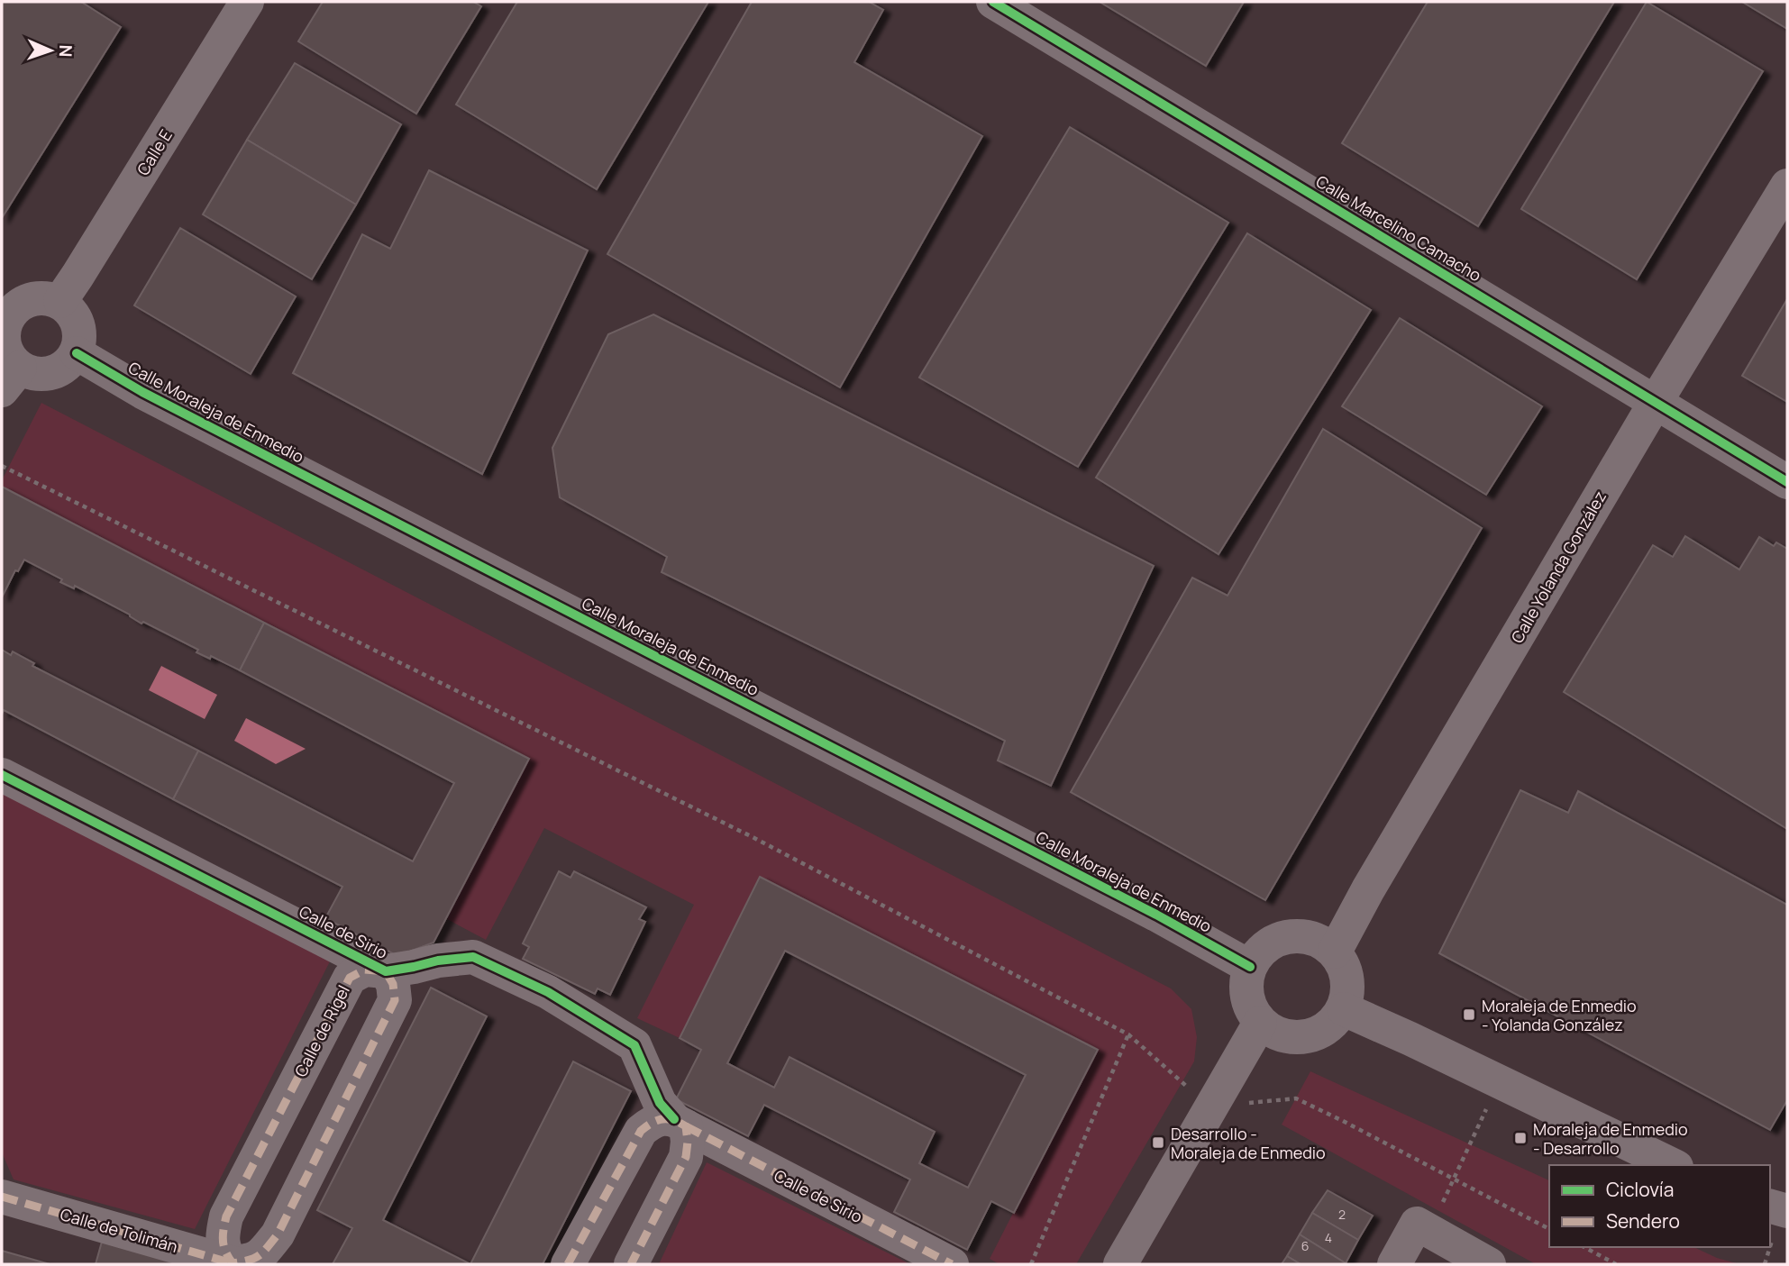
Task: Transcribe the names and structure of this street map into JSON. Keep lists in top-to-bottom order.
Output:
{
  "streets": {
    "street": [
      "Calle E",
      "Calle Marcelino Camacho",
      "Calle Moraleja de Enmedio",
      "Calle Yolanda González",
      "Calle de Sirio",
      "Calle de Rigel",
      "Calle de Tolimán"
    ]
  },
  "crossings": [
    ["Calle E", "Calle Moraleja de Enmedio"],
    ["Calle Marcelino Camacho", "Calle Yolanda González"],
    ["Calle Moraleja de Enmedio", "Calle Yolanda González"],
    ["Calle de Sirio", "Calle de Rigel"],
    ["Calle de Rigel", "Calle de Tolimán"]
  ],
  "places": {
    "transit": ["Moraleja de Enmedio - Yolanda González", "Moraleja de Enmedio - Desarrollo", "Desarrollo - Moraleja de Enmedio"]
  },
  "house_numbers": ["2", "4", "6"],
  "legend": ["Ciclovía", "Sendero"],
  "north": "right"
}
